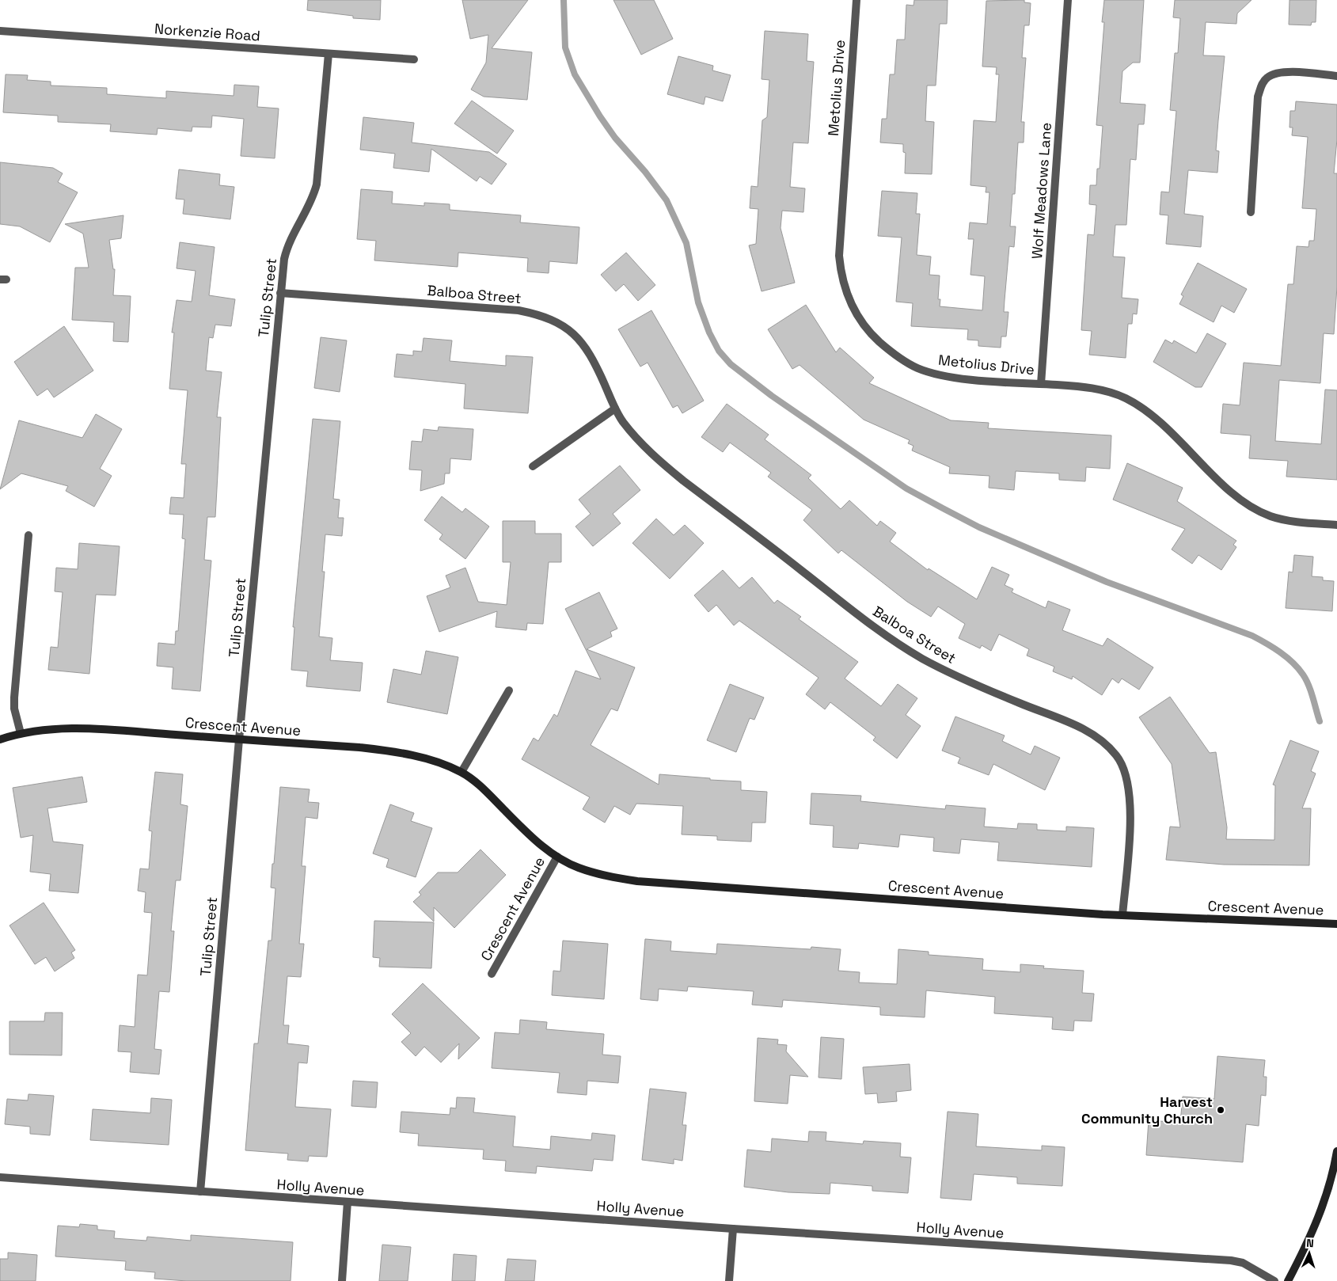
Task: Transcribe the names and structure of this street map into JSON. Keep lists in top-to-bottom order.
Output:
{
  "streets": {
    "street": [
      "Norkenzie Road",
      "Metolius Drive",
      "Wolf Meadows Lane",
      "Balboa Street",
      "Tulip Street",
      "Crescent Avenue",
      "Holly Avenue"
    ]
  },
  "crossings": [
    ["Norkenzie Road", "Tulip Street"],
    ["Metolius Drive", "Wolf Meadows Lane"],
    ["Balboa Street", "Tulip Street"],
    ["Balboa Street", "Crescent Avenue"],
    ["Tulip Street", "Crescent Avenue"],
    ["Tulip Street", "Holly Avenue"]
  ],
  "places": ["Harvest Community Church"],
  "north": "top"
}
